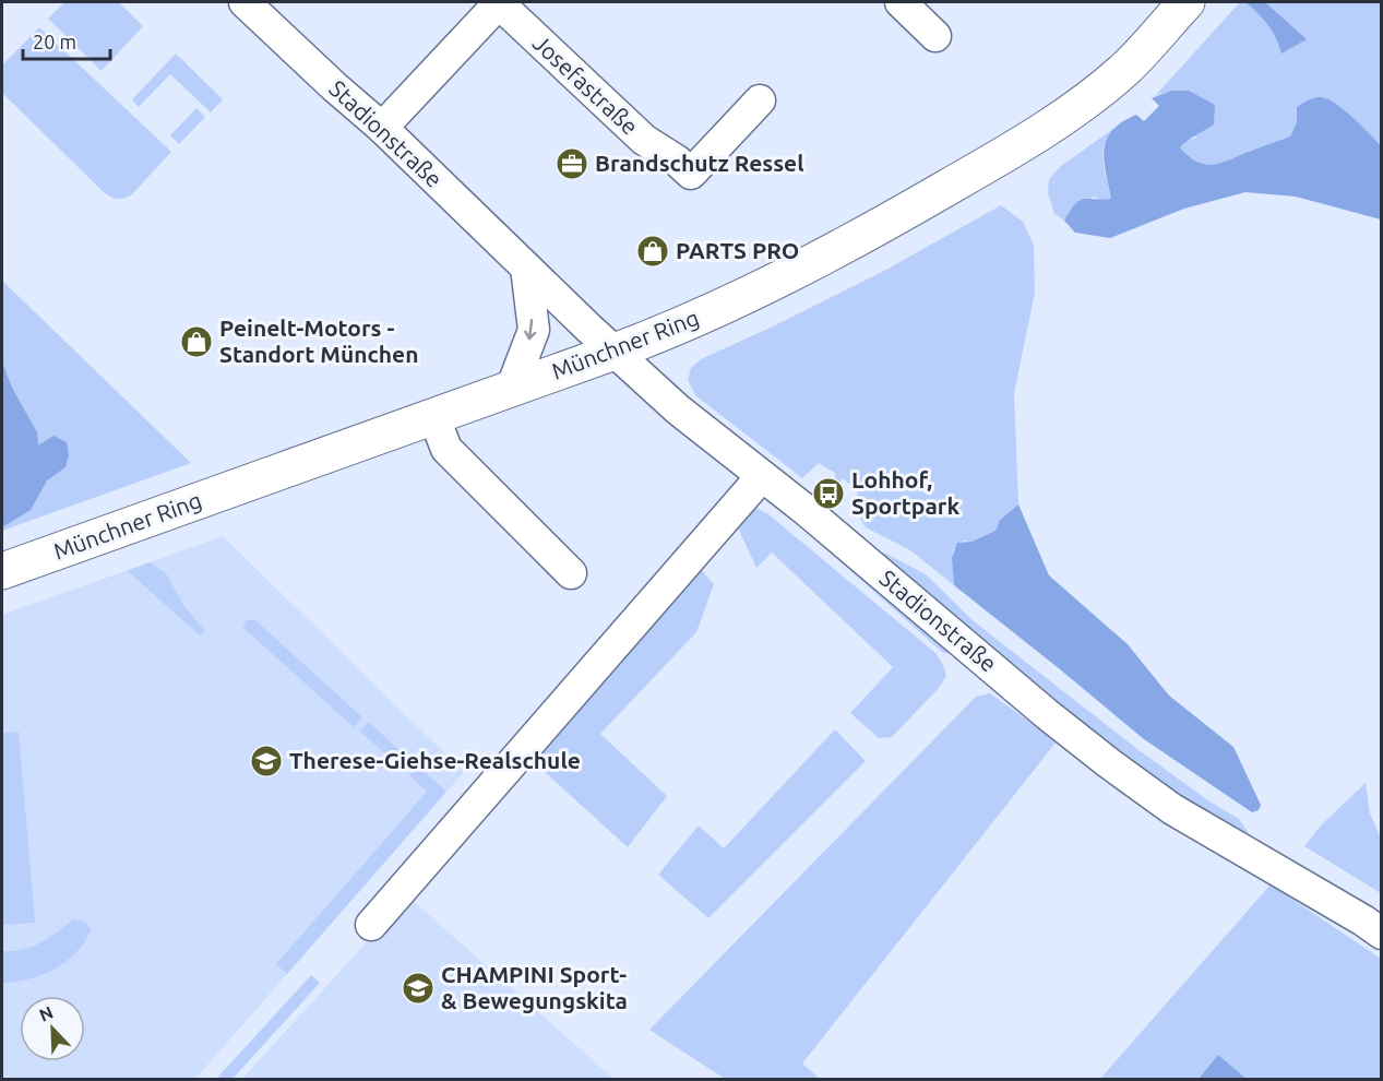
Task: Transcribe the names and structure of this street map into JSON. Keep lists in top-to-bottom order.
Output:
{
  "streets": {
    "main road": ["Münchner Ring"],
    "street": ["Josefastraße", "Stadionstraße"]
  },
  "crossings": [
    ["Stadionstraße", "Münchner Ring"]
  ],
  "places": {
    "office": ["Brandschutz Ressel"],
    "shop": ["PARTS PRO", "Peinelt-Motors - Standort München"],
    "bus stop": ["Lohhof, Sportpark"],
    "school or university": ["Therese-Giehse-Realschule", "CHAMPINI Sport- & Bewegungskita"]
  },
  "scale_bar": "20 m",
  "north": "top left"
}
